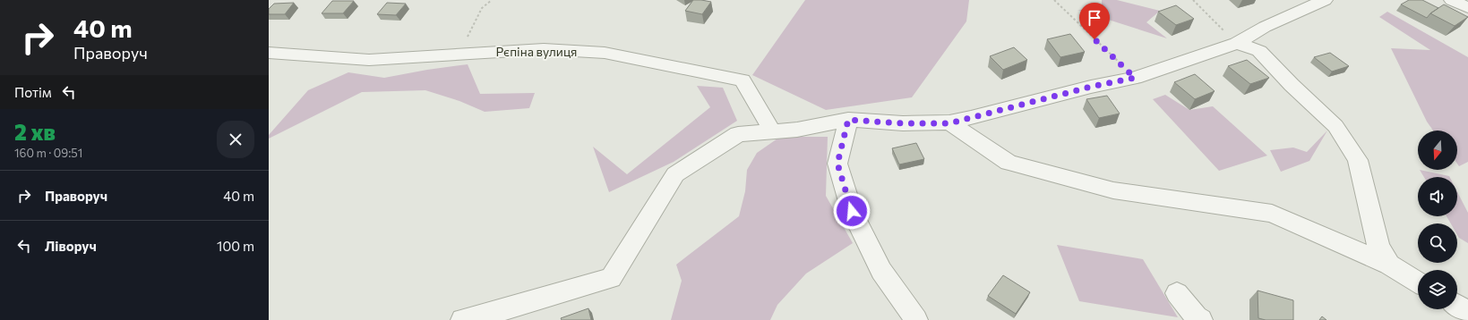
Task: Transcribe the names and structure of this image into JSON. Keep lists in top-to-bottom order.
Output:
{
  "streets": {
    "street": ["Рєпіна вулиця"]
  },
  "north": "bottom",
  "page": {
    "turn": ["40 m", "Праворуч"],
    "then": "Потім",
    "heading": ["2 хв", "160 m · 09:51"],
    "list": [
      {
        "name": "Праворуч",
        "value": "40 m"
      },
      {
        "name": "Ліворуч",
        "value": "100 m"
      }
    ]
  }
}
